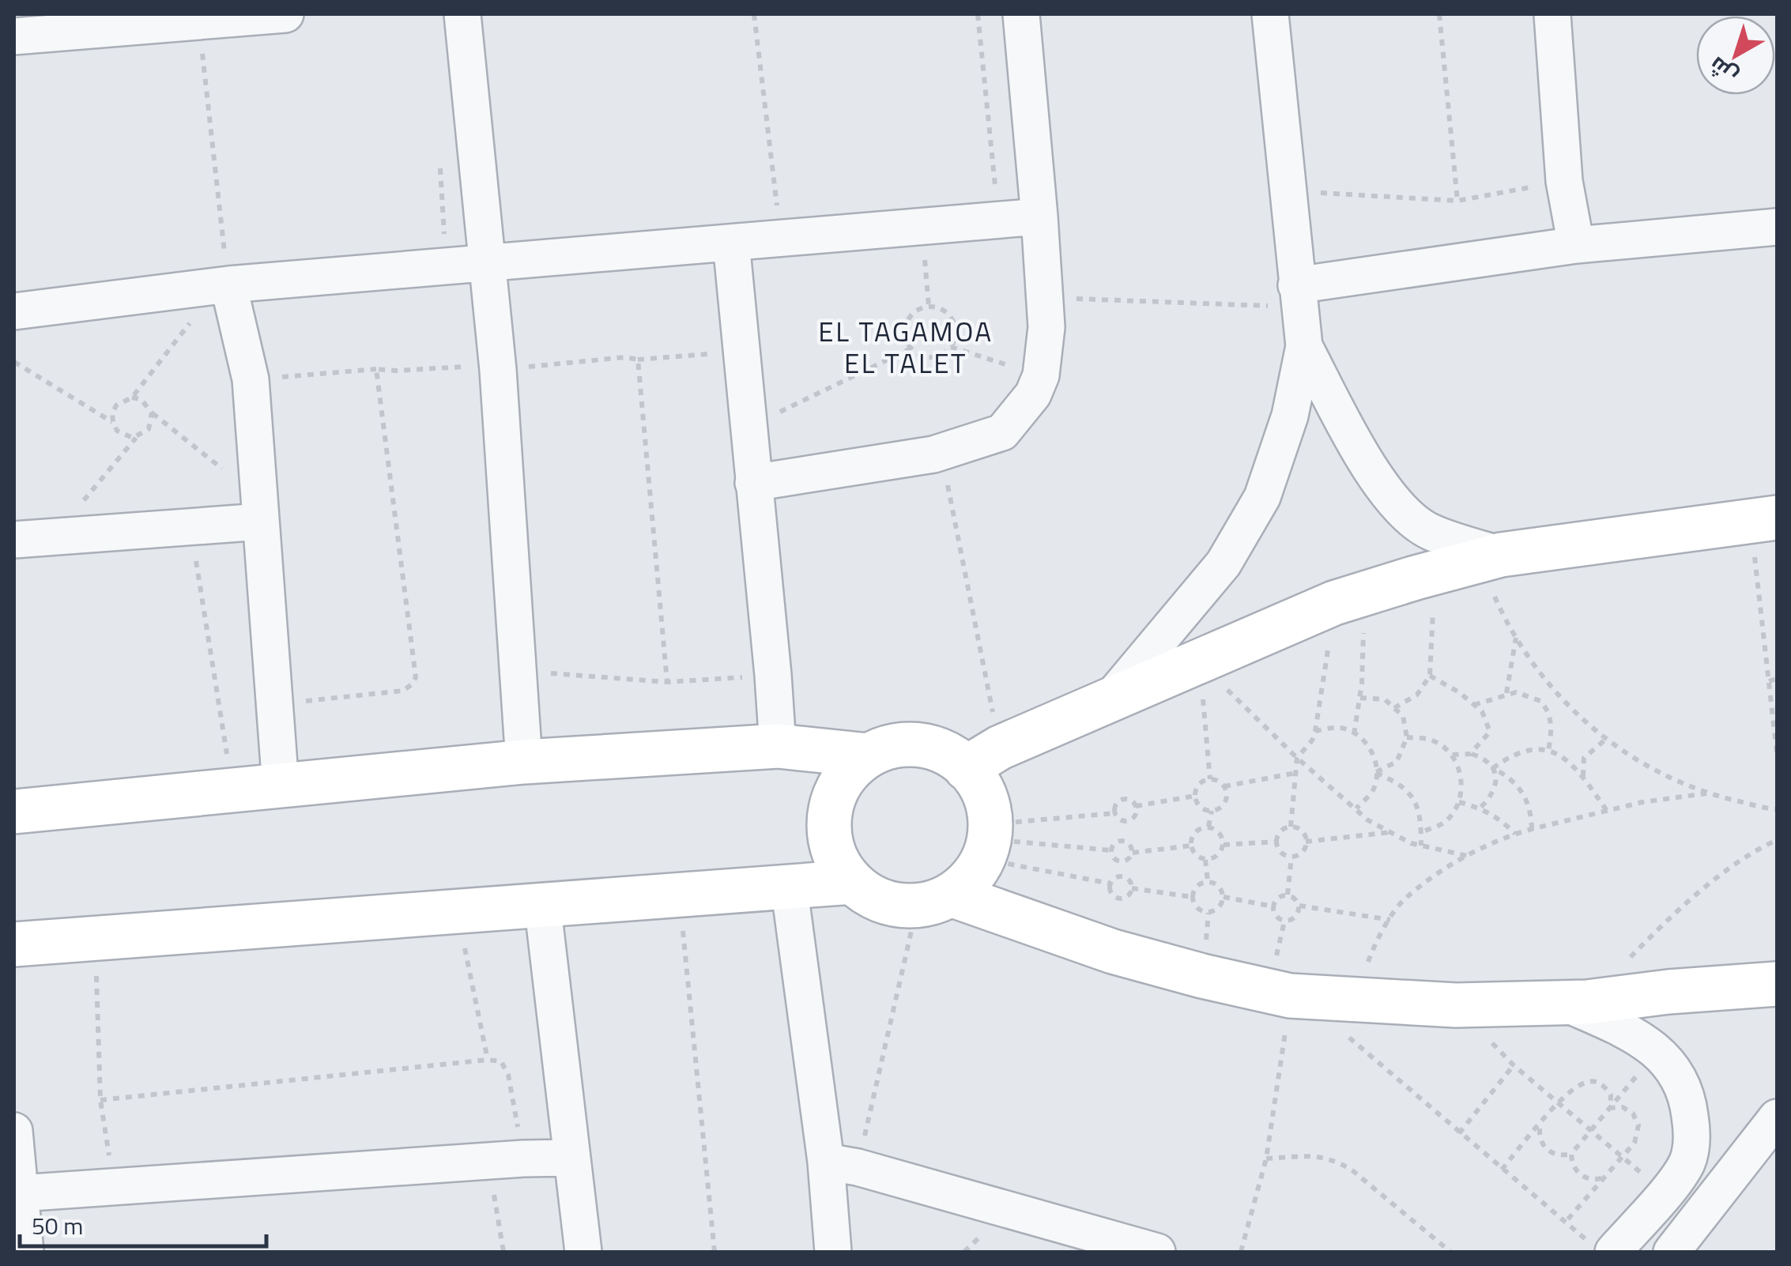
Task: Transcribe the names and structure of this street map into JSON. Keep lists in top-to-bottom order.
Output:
{
  "districts": ["EL TAGAMOA EL TALET"],
  "scale_bar": "50 m",
  "north": "bottom left"
}
